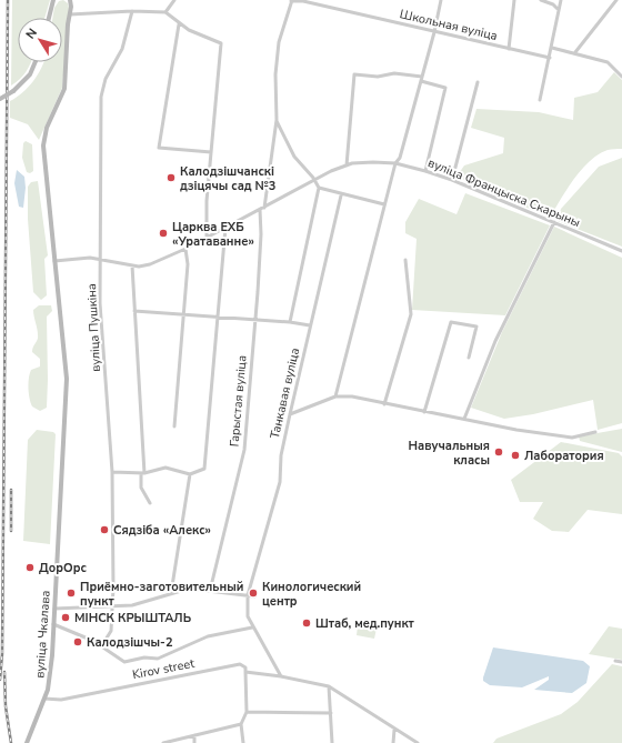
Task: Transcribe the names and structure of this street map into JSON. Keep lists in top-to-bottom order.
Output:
{
  "streets": {
    "street": [
      "Школьная вуліца",
      "вуліца Францыска Скарыны",
      "вуліца Пушкіна",
      "Танкавая вуліца",
      "Гарыстая вуліца",
      "вуліца Чкалава",
      "Kirov street"
    ]
  },
  "crossings": [
    ["вуліца Францыска Скарыны", "вуліца Пушкіна"],
    ["вуліца Францыска Скарыны", "Гарыстая вуліца"],
    ["вуліца Францыска Скарыны", "вуліца Чкалава"],
    ["Танкавая вуліца", "Kirov street"],
    ["вуліца Чкалава", "Kirov street"]
  ],
  "places": [
    "Калодзішчанскі дзіцячы сад №3",
    "Царква ЕХБ «Уратаванне»",
    "Навучальныя класы",
    "Лаборатория",
    "Сядзіба «Алекс»",
    "ДорОрс",
    "Приёмно-заготовительный пункт",
    "Кинологический центр",
    "МІНСК КРЫШТАЛЬ",
    "Штаб, мeд.пункт",
    "Калодзішчы-2"
  ],
  "north": "top left"
}
